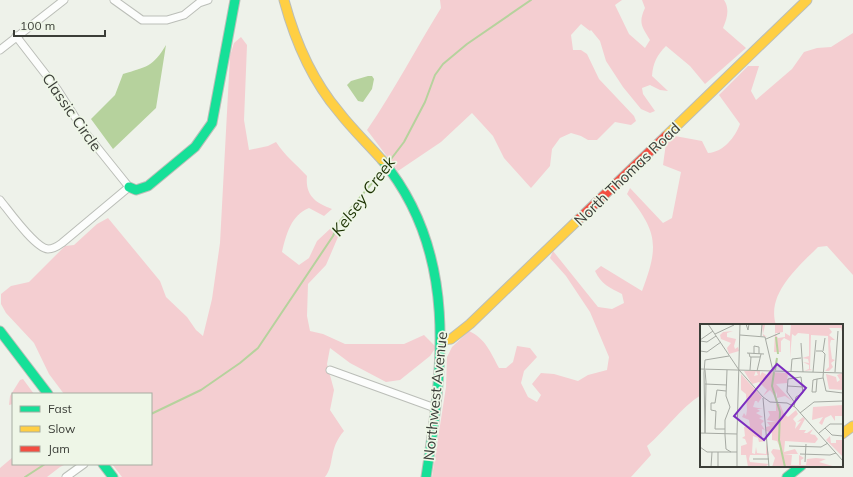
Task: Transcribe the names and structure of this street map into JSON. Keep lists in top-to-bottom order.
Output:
{
  "streets": {
    "street": ["Classic Circle", "North Thomas Road", "Northwest Avenue"]
  },
  "crossings": [
    ["North Thomas Road", "Northwest Avenue"]
  ],
  "water": ["Kelsey Creek"],
  "legend": ["Fast", "Slow", "Jam"],
  "scale_bar": "100 m"
}
